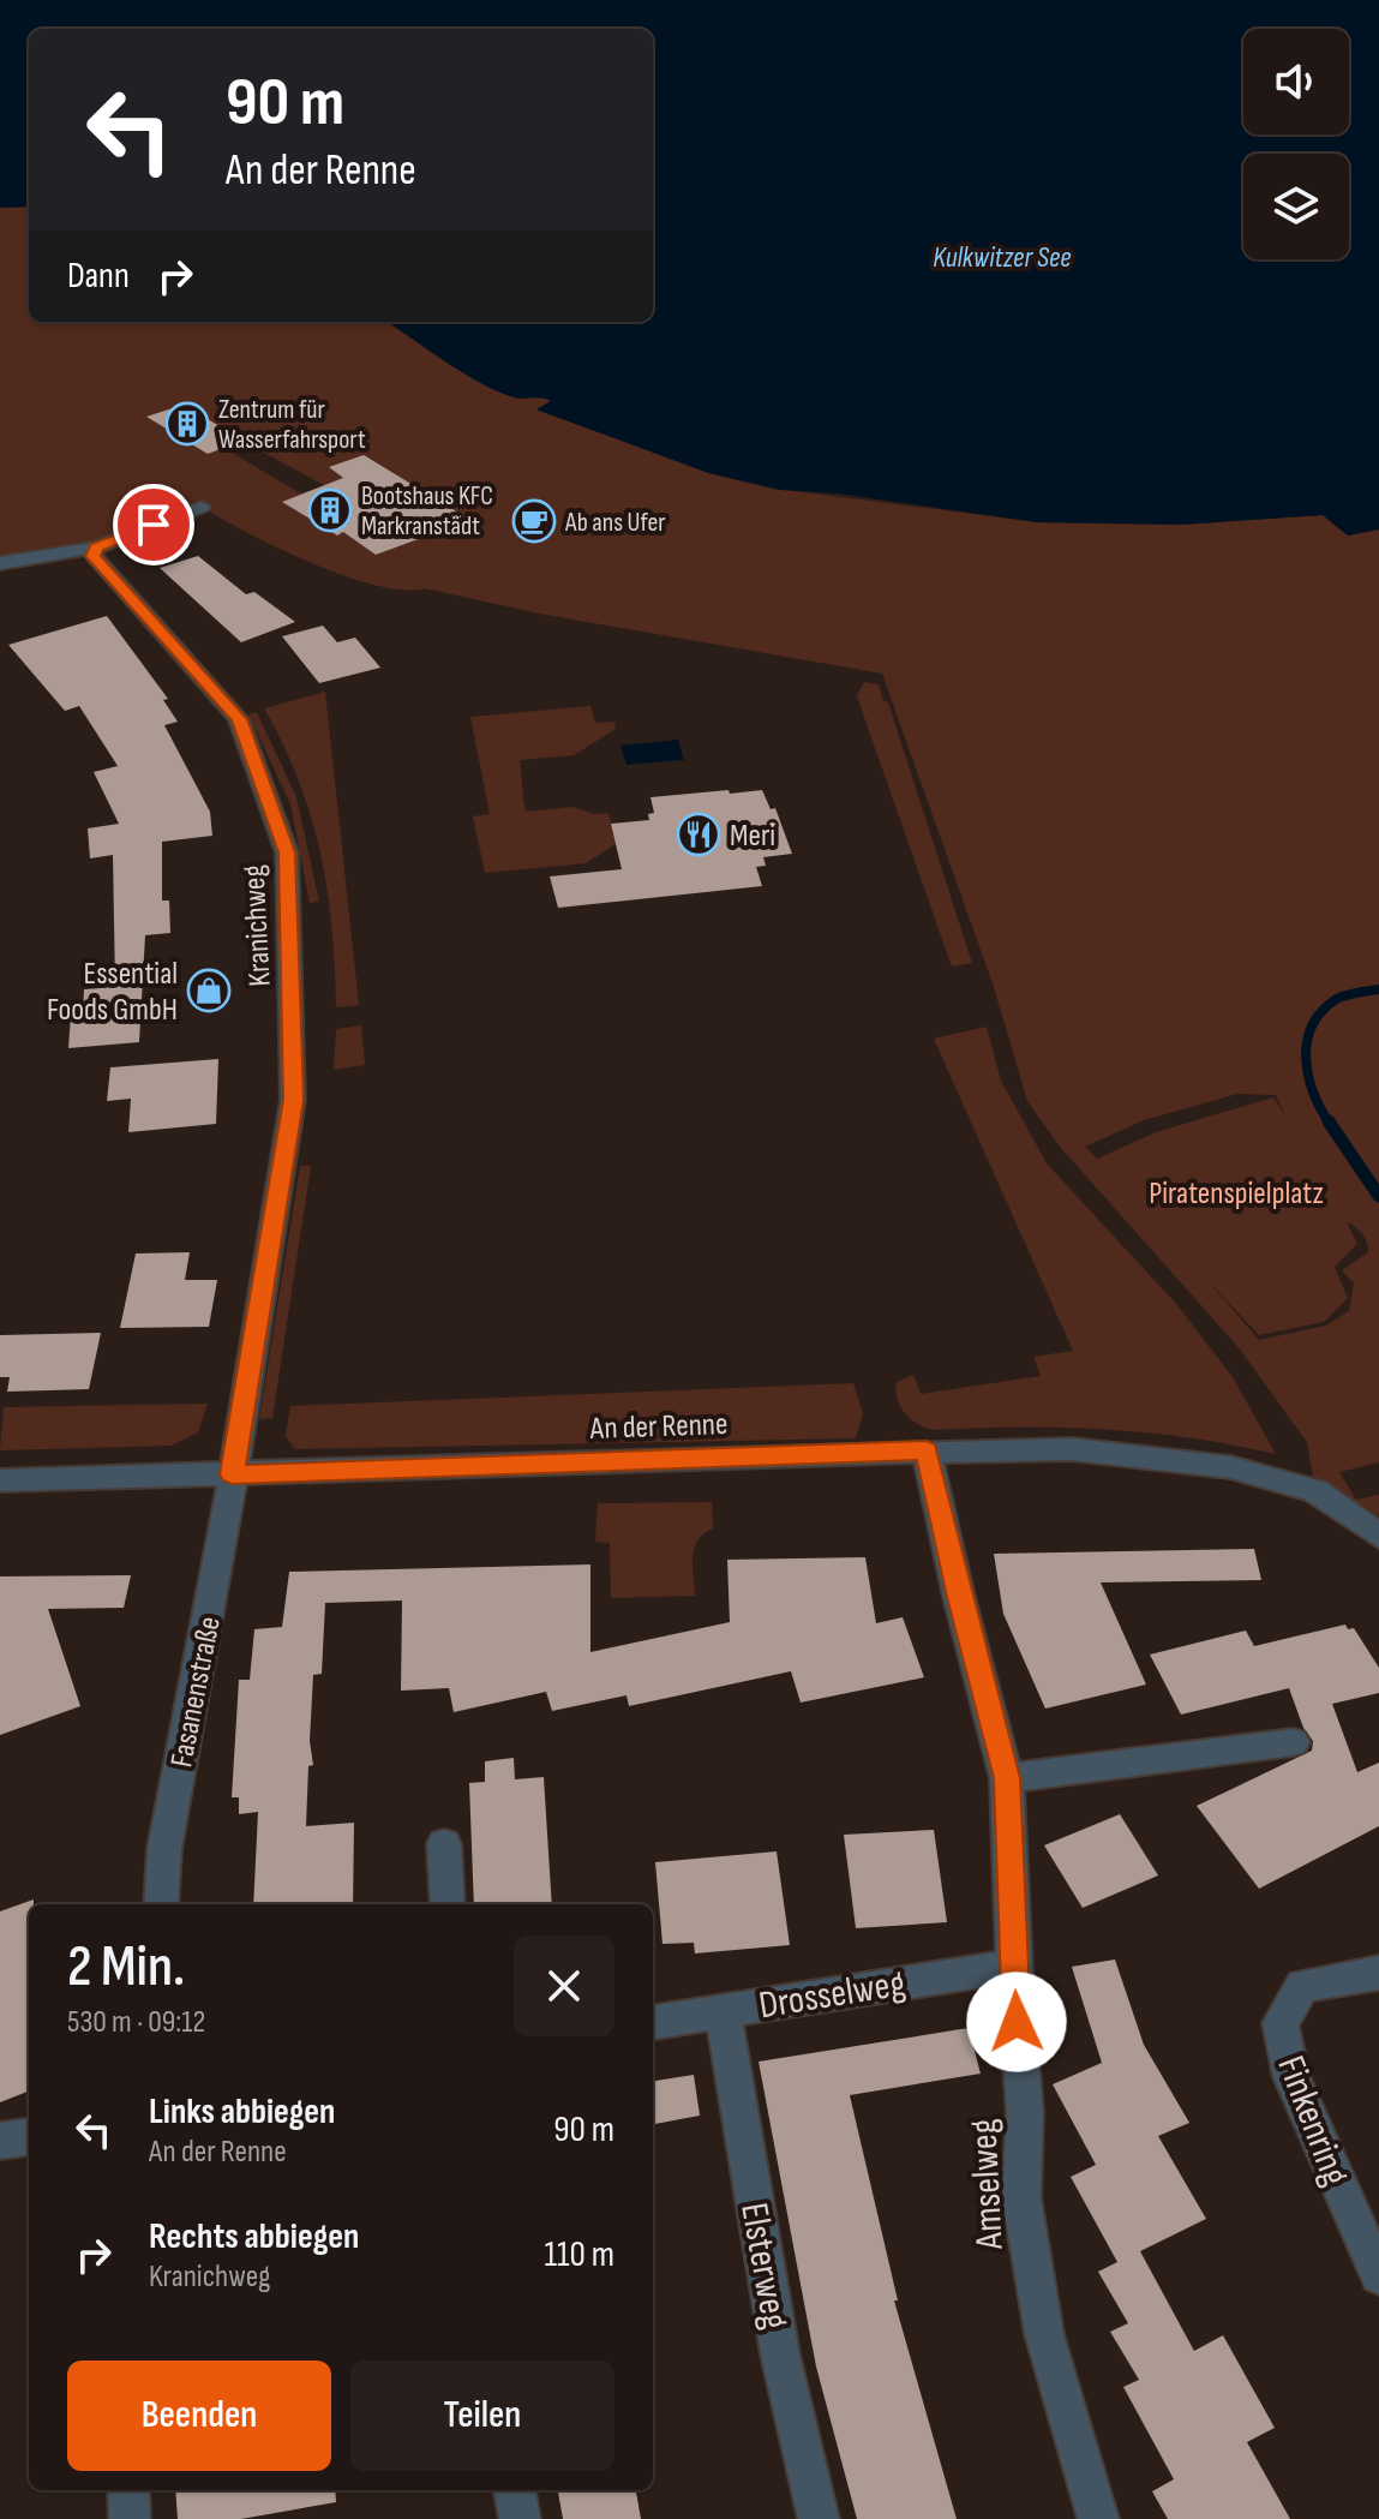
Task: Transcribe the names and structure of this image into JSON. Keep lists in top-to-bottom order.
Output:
{
  "streets": {
    "street": [
      "Kranichweg",
      "An der Renne",
      "Fasanenstraße",
      "Drosselweg",
      "Finkenring",
      "Amselweg",
      "Elsterweg"
    ]
  },
  "crossings": [
    ["Kranichweg", "An der Renne"],
    ["Kranichweg", "Fasanenstraße"],
    ["An der Renne", "Fasanenstraße"],
    ["An der Renne", "Amselweg"],
    ["Drosselweg", "Amselweg"],
    ["Drosselweg", "Elsterweg"]
  ],
  "water": ["Kulkwitzer See"],
  "parks": ["Piratenspielplatz"],
  "places": {
    "building": ["Zentrum für Wasserfahrsport", "Bootshaus KFC Markranstädt"],
    "cafe": ["Ab ans Ufer"],
    "restaurant": ["Meri"],
    "shop": ["Essential Foods GmbH"]
  },
  "page": {
    "turn": ["90 m", "An der Renne"],
    "then": "Dann",
    "heading": ["2 Min.", "530 m · 09:12"],
    "list": [
      {
        "name": "Links abbiegen",
        "note": "An der Renne",
        "value": "90 m"
      },
      {
        "name": "Rechts abbiegen",
        "note": "Kranichweg",
        "value": "110 m"
      }
    ],
    "buttons": ["Beenden", "Teilen"]
  }
}
